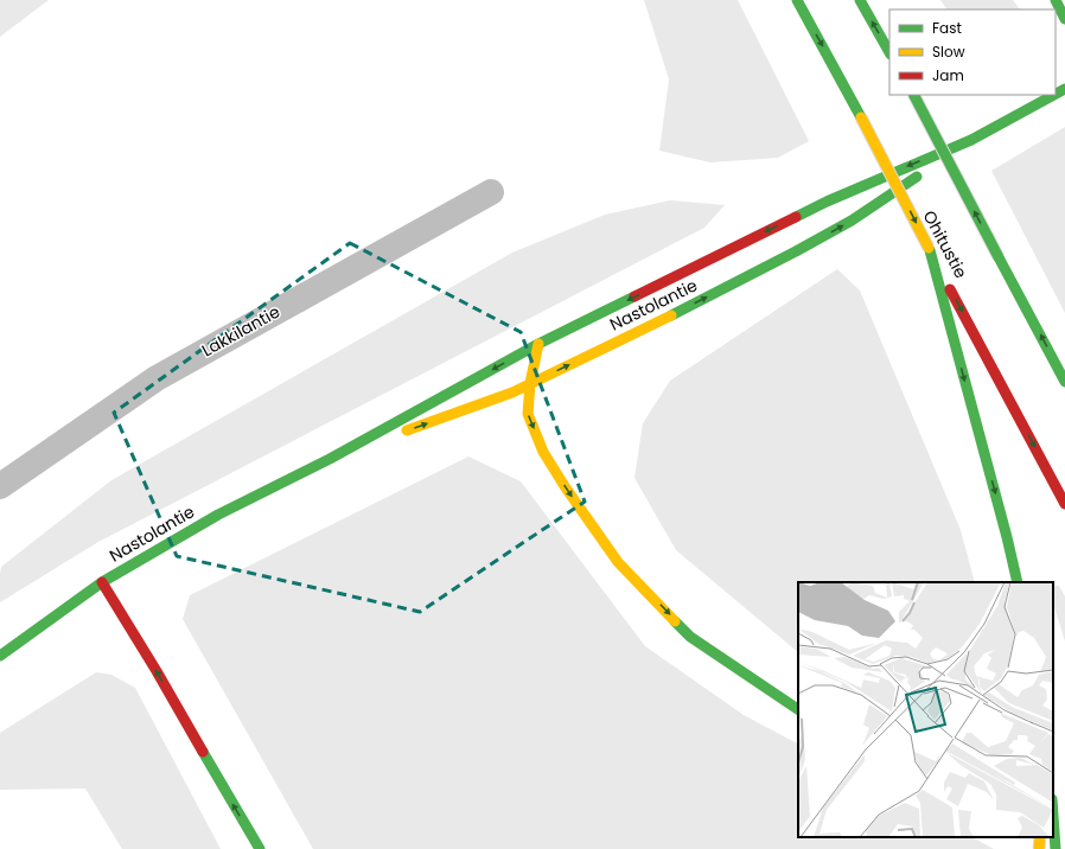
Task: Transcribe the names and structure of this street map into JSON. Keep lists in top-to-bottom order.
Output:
{
  "streets": {
    "main road": ["Ohitustie", "Nastolantie"],
    "street": ["Lakkilantie"]
  },
  "legend": ["Fast", "Slow", "Jam"]
}
